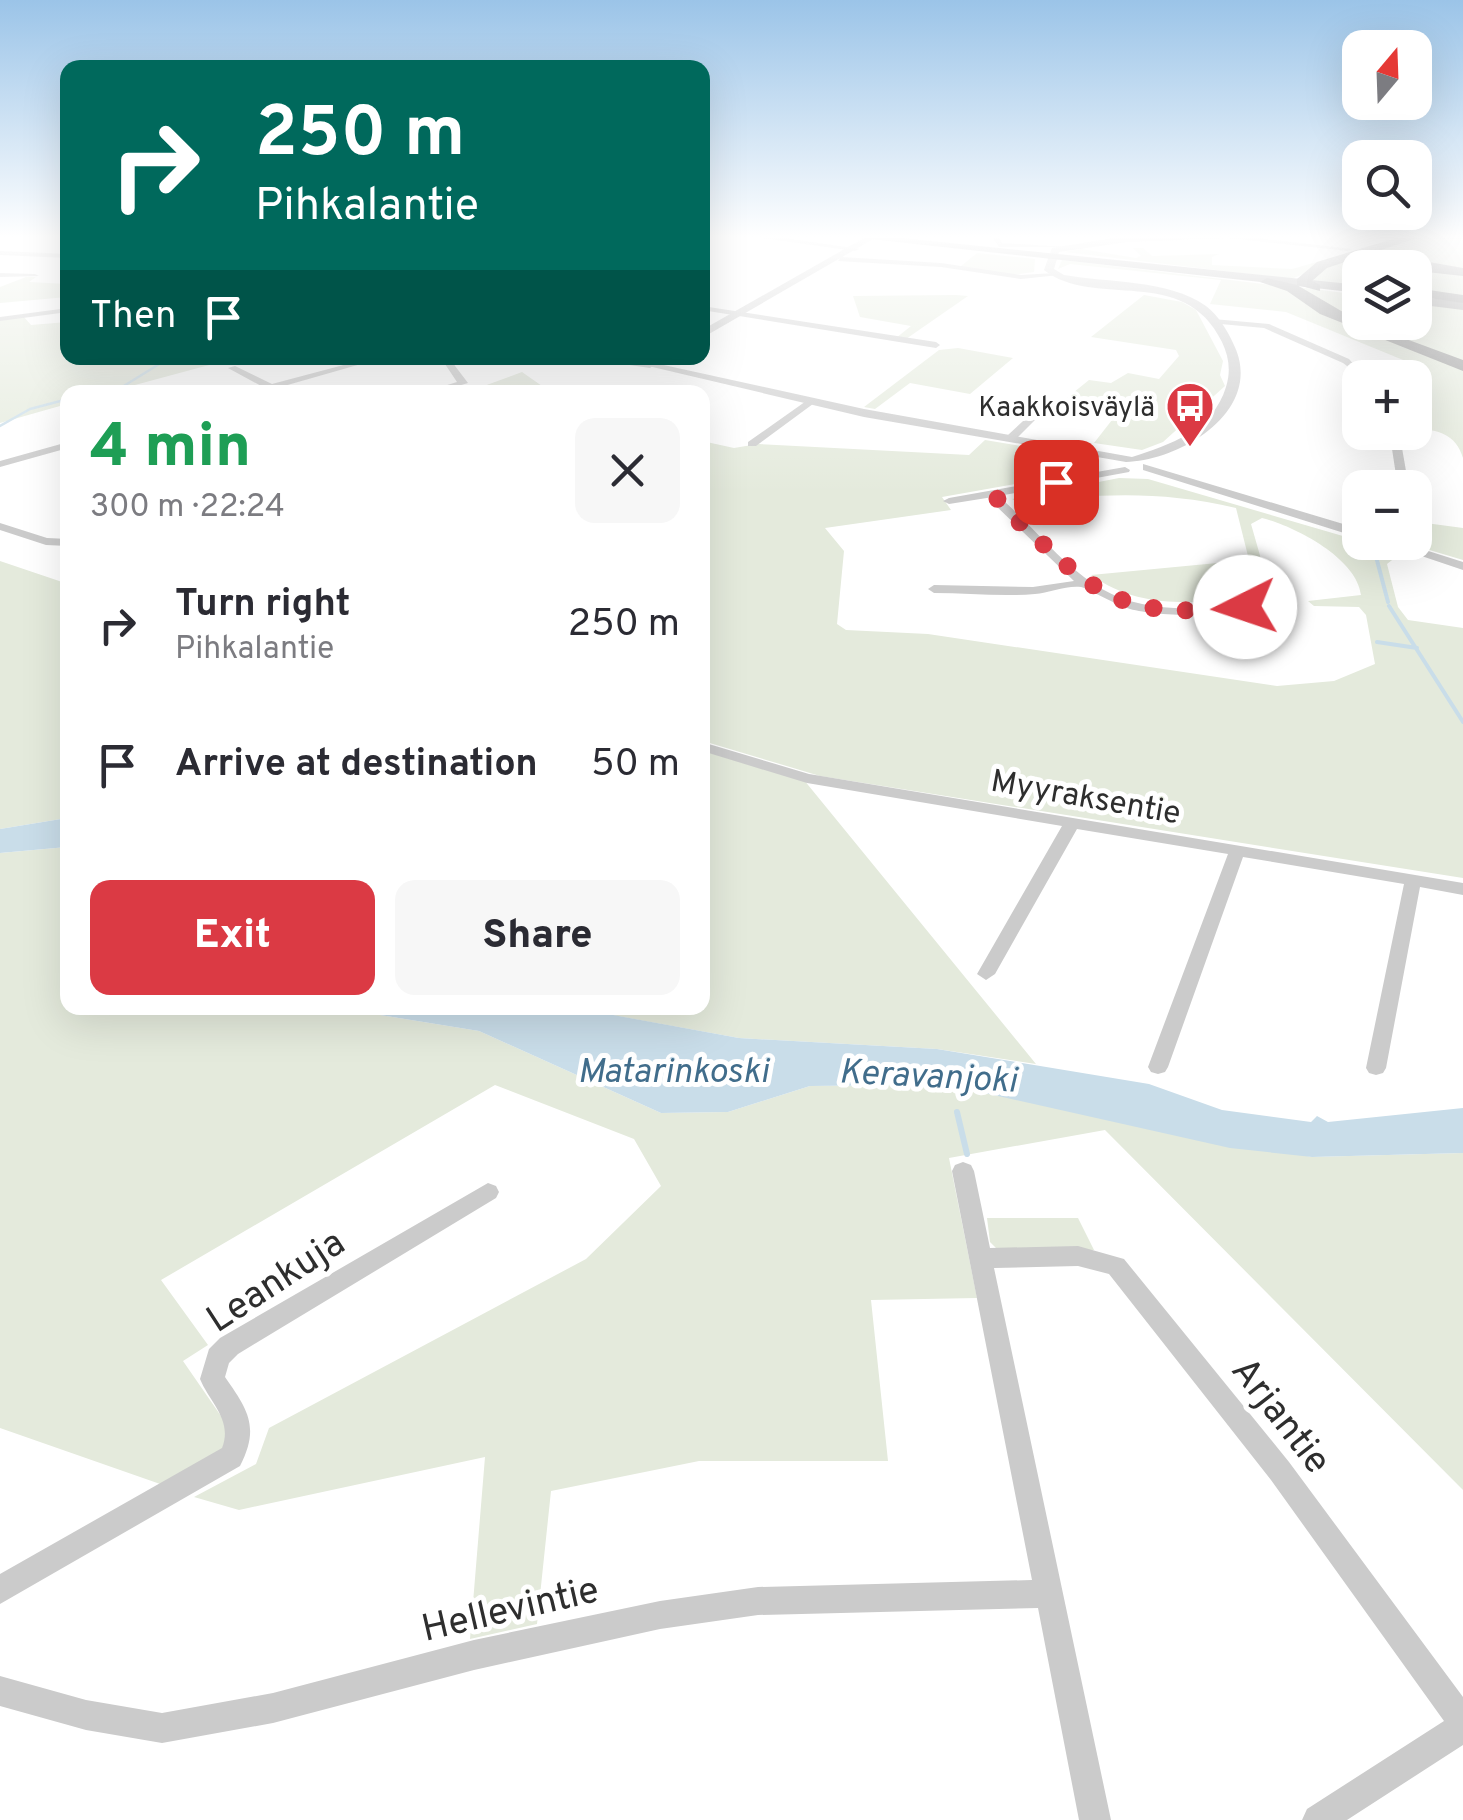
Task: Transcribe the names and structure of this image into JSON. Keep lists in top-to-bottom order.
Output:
{
  "streets": {
    "street": [
      "Myyraksentie",
      "Leankuja",
      "Arjantie",
      "Hellevintie"
    ]
  },
  "water": ["Matarinkoski", "Keravanjoki"],
  "places": {
    "bus stop": ["Kaakkoisväylä"]
  },
  "north": "top",
  "page": {
    "map_buttons": ["+", "−"],
    "turn": ["250 m", "Pihkalantie"],
    "then": "Then",
    "heading": ["4 min", "300 m · 22:24"],
    "list": [
      {
        "name": "Turn right",
        "note": "Pihkalantie",
        "value": "250 m"
      },
      {
        "name": "Arrive at destination",
        "value": "50 m"
      }
    ],
    "buttons": ["Exit", "Share"]
  }
}
